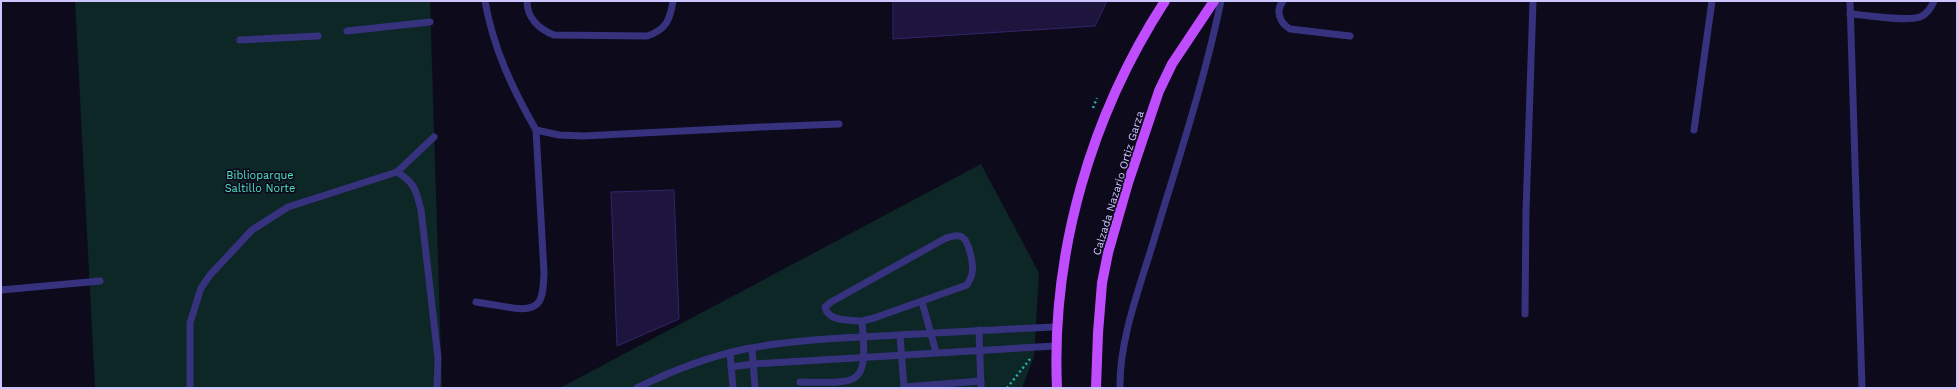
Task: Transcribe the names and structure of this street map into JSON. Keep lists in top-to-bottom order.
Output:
{
  "streets": {
    "main road": ["Calzada Nazario Ortiz Garza"]
  },
  "parks": ["Biblioparque Saltillo Norte"]
}
